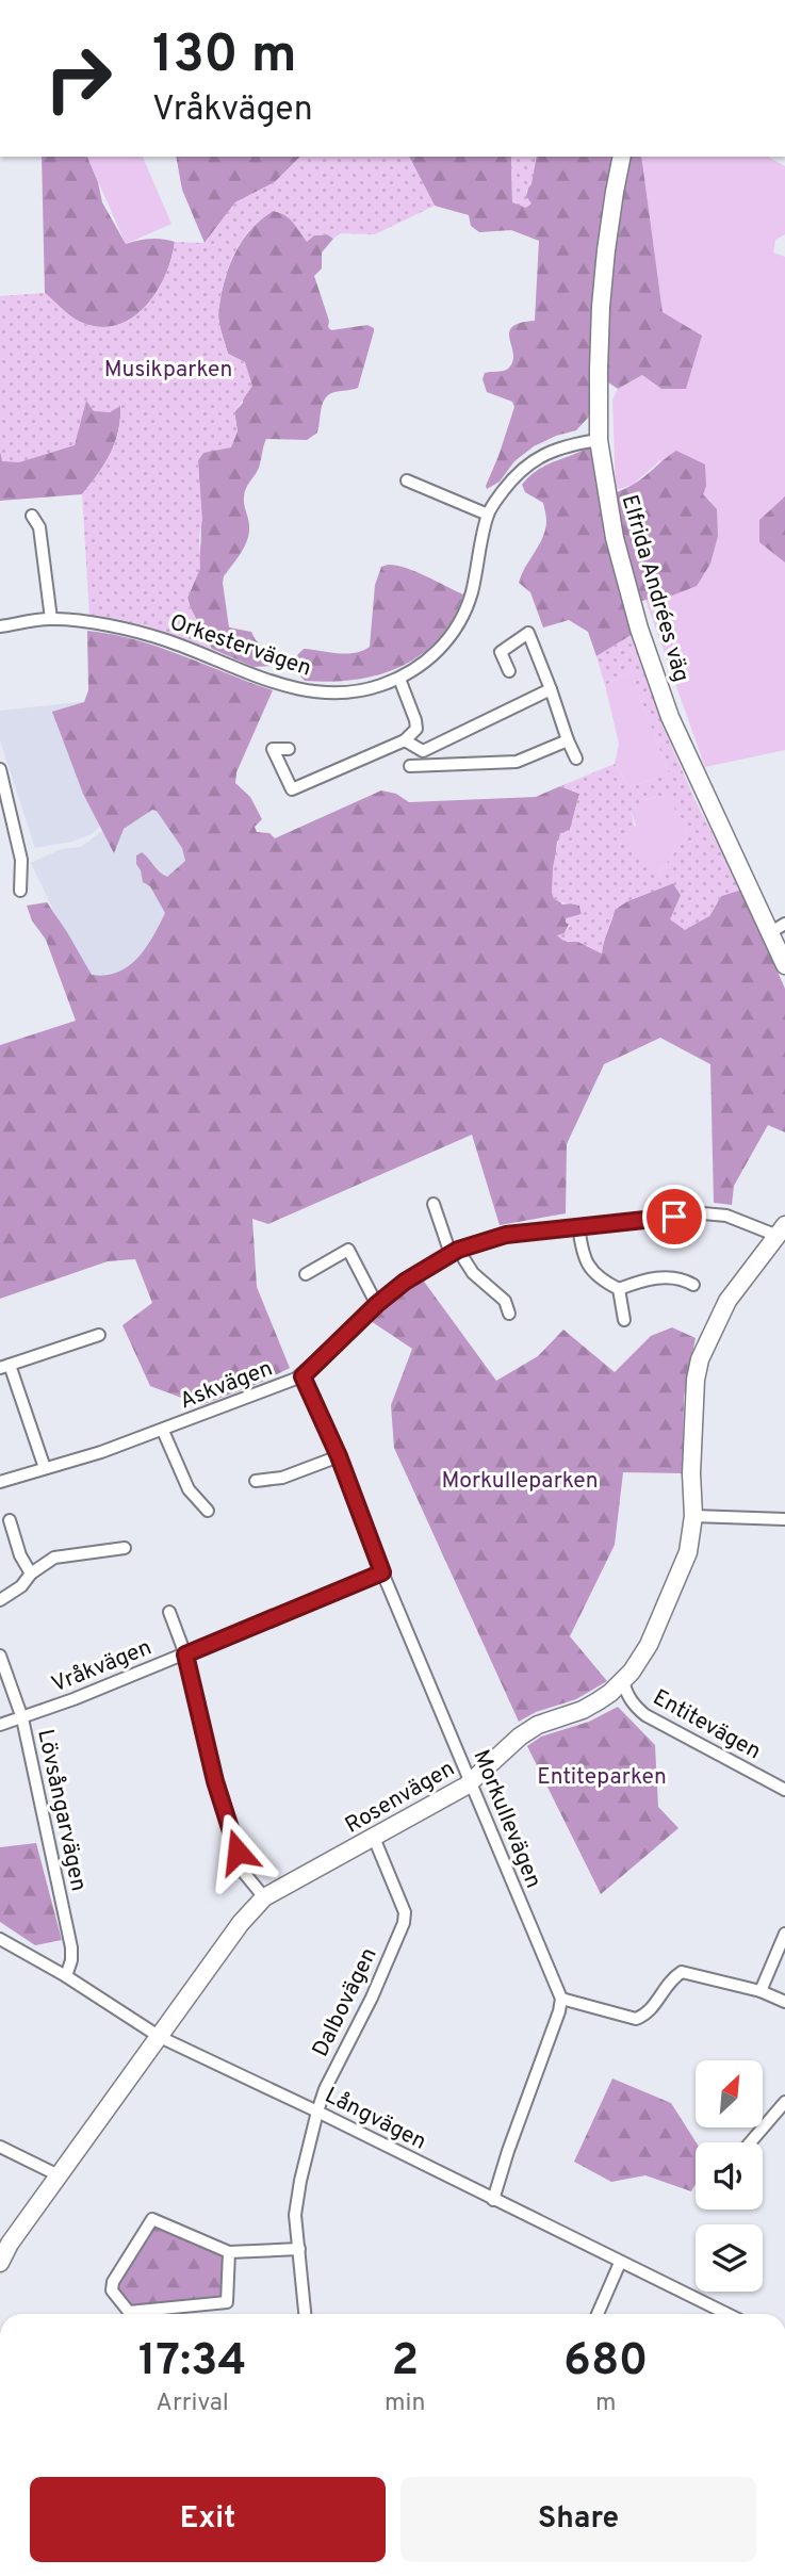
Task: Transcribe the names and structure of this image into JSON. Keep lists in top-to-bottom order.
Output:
{
  "streets": {
    "street": [
      "Elfrida Andrées väg",
      "Orkestervägen",
      "Askvägen",
      "Vråkvägen",
      "Entitevägen",
      "Rosenvägen",
      "Lövsångarvägen",
      "Morkullevägen",
      "Dalbovägen",
      "Långvägen"
    ]
  },
  "crossings": [
    ["Elfrida Andrées väg", "Orkestervägen"],
    ["Askvägen", "Morkullevägen"],
    ["Vråkvägen", "Lövsångarvägen"],
    ["Vråkvägen", "Morkullevägen"],
    ["Entitevägen", "Rosenvägen"],
    ["Rosenvägen", "Morkullevägen"],
    ["Rosenvägen", "Dalbovägen"],
    ["Rosenvägen", "Långvägen"],
    ["Lövsångarvägen", "Långvägen"],
    ["Dalbovägen", "Långvägen"]
  ],
  "parks": ["Musikparken", "Morkulleparken", "Entiteparken"],
  "north": "top right",
  "page": {
    "turn": ["130 m", "Vråkvägen"],
    "eta": [
      "17:34",
      "Arrival",
      "2",
      "min",
      "680",
      "m"
    ],
    "buttons": ["Exit", "Share"]
  }
}
